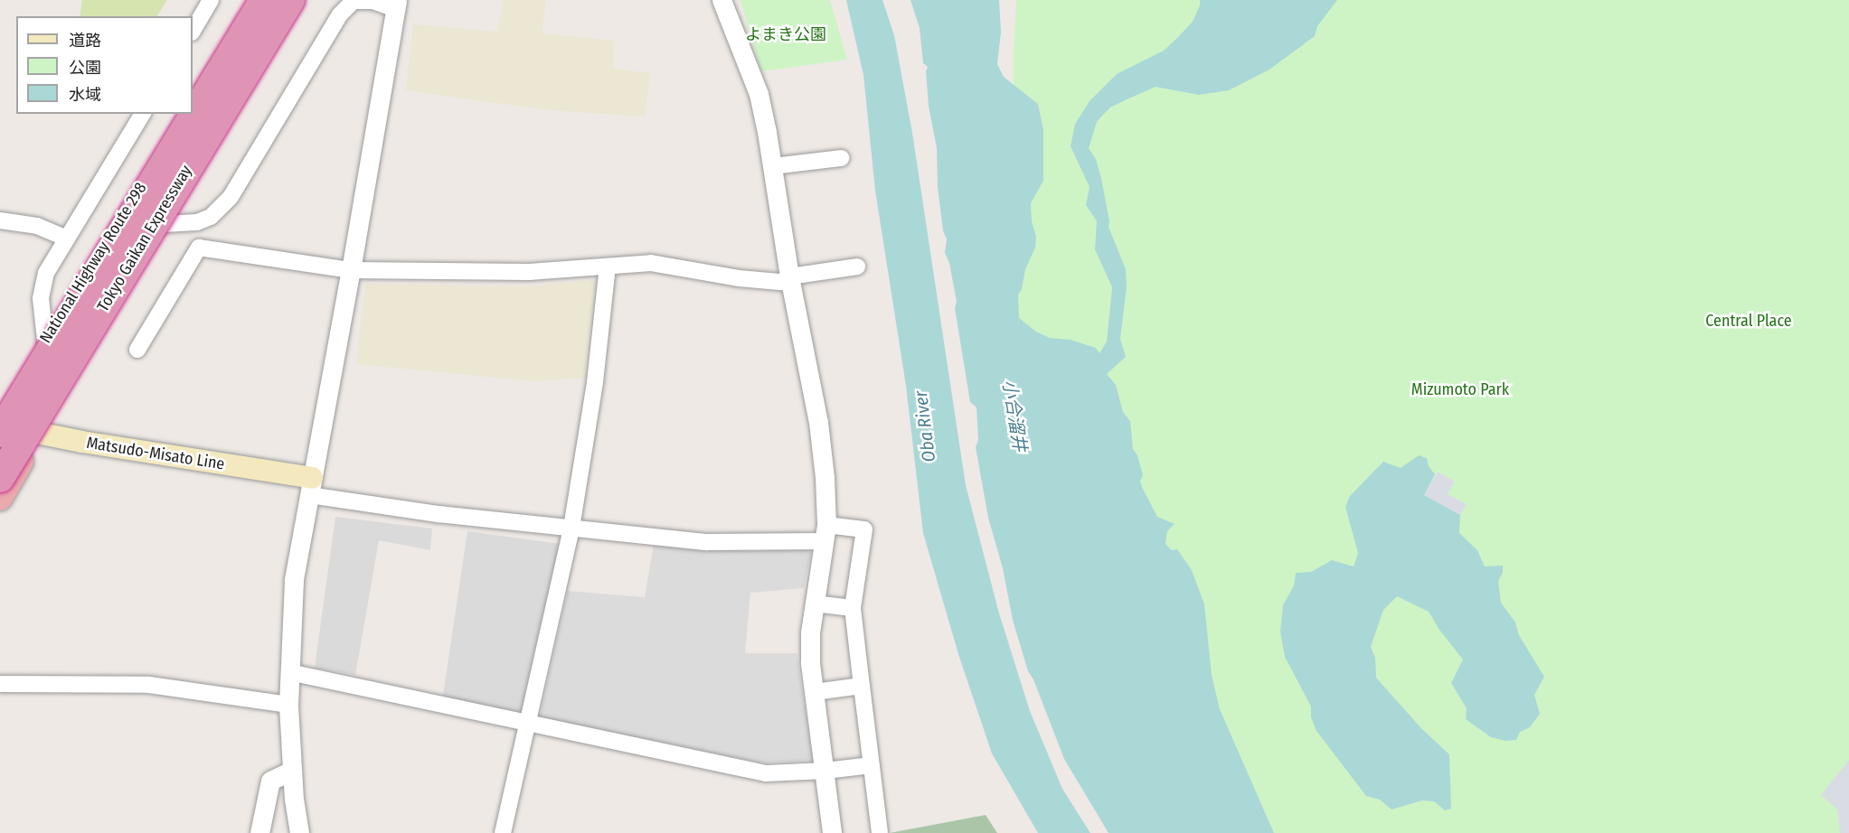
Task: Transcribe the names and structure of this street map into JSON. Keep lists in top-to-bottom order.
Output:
{
  "streets": {
    "highway": ["Tokyo Gaikan Expressway", "National Highway Route 298"],
    "main road": ["Matsudo-Misato Line"]
  },
  "water": ["小合溜井", "Oba River"],
  "parks": ["よまき公園", "Central Place", "Mizumoto Park"],
  "legend": ["道路", "公園", "水域"]
}
